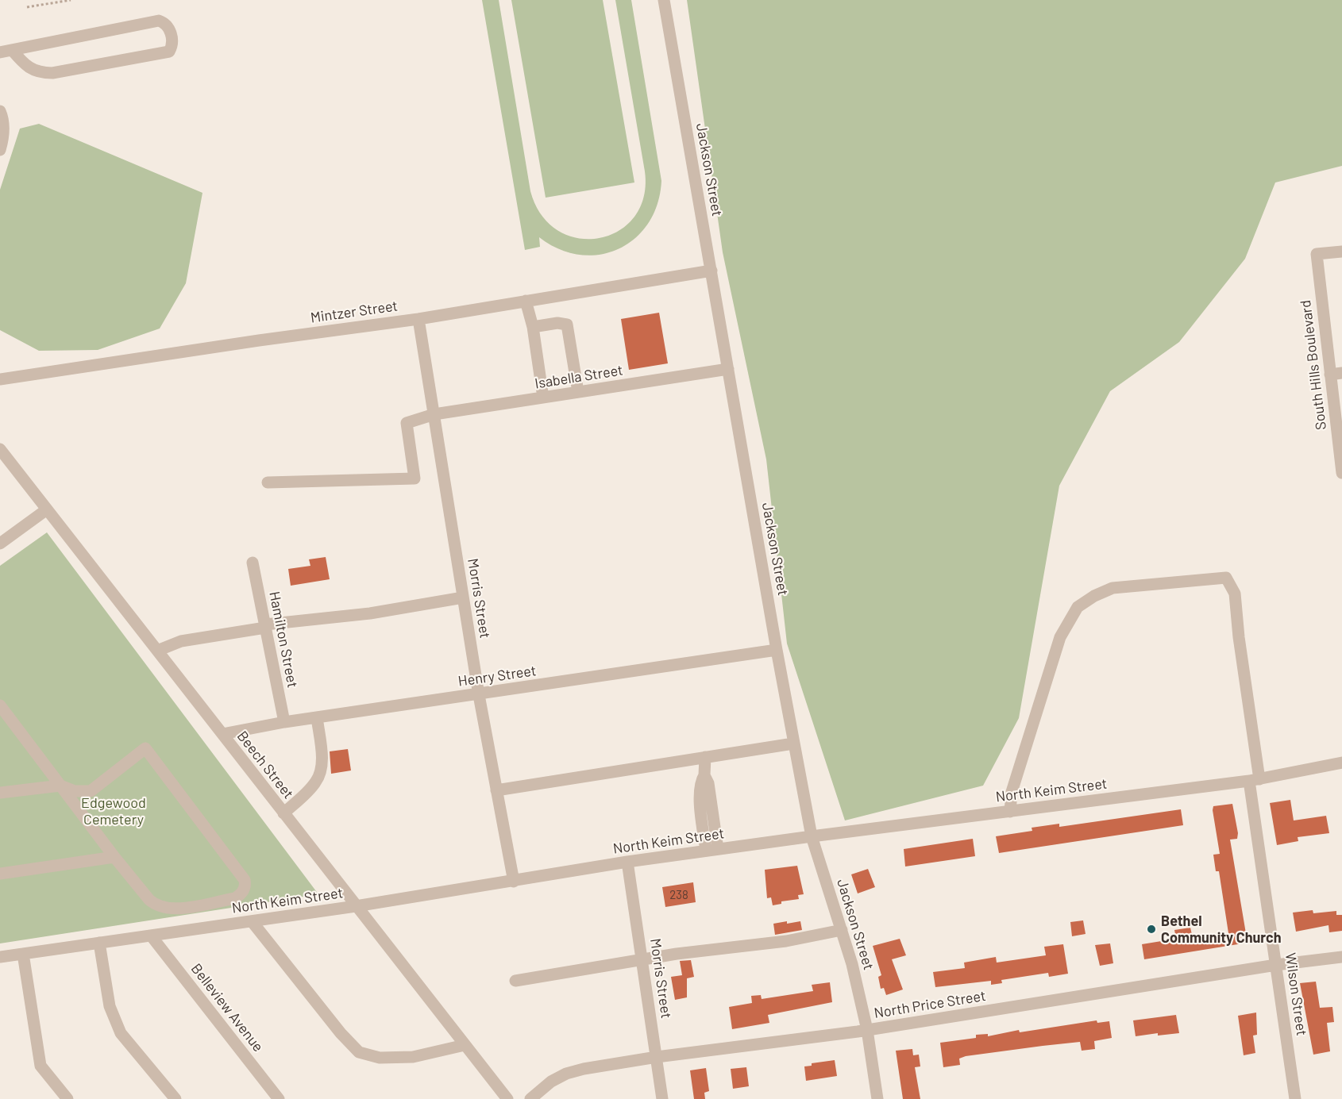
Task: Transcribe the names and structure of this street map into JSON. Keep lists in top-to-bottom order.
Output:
{
  "streets": {
    "street": [
      "Jackson Street",
      "Mintzer Street",
      "South Hills Boulevard",
      "Isabella Street",
      "Morris Street",
      "Hamilton Street",
      "Henry Street",
      "Beech Street",
      "North Keim Street",
      "Wilson Street",
      "North Price Street",
      "Belleview Avenue"
    ]
  },
  "crossings": [
    ["Jackson Street", "Mintzer Street"],
    ["Jackson Street", "Isabella Street"],
    ["Jackson Street", "Henry Street"],
    ["Jackson Street", "North Keim Street"],
    ["Jackson Street", "North Price Street"],
    ["Mintzer Street", "Morris Street"],
    ["Isabella Street", "Morris Street"],
    ["Morris Street", "Henry Street"],
    ["Morris Street", "North Keim Street"],
    ["Morris Street", "North Price Street"],
    ["Hamilton Street", "Henry Street"],
    ["Henry Street", "Beech Street"],
    ["Beech Street", "North Keim Street"],
    ["North Keim Street", "Wilson Street"],
    ["North Keim Street", "Belleview Avenue"],
    ["Wilson Street", "North Price Street"]
  ],
  "parks": ["Edgewood Cemetery"],
  "places": ["Bethel Community Church"],
  "house_numbers": ["238"]
}
